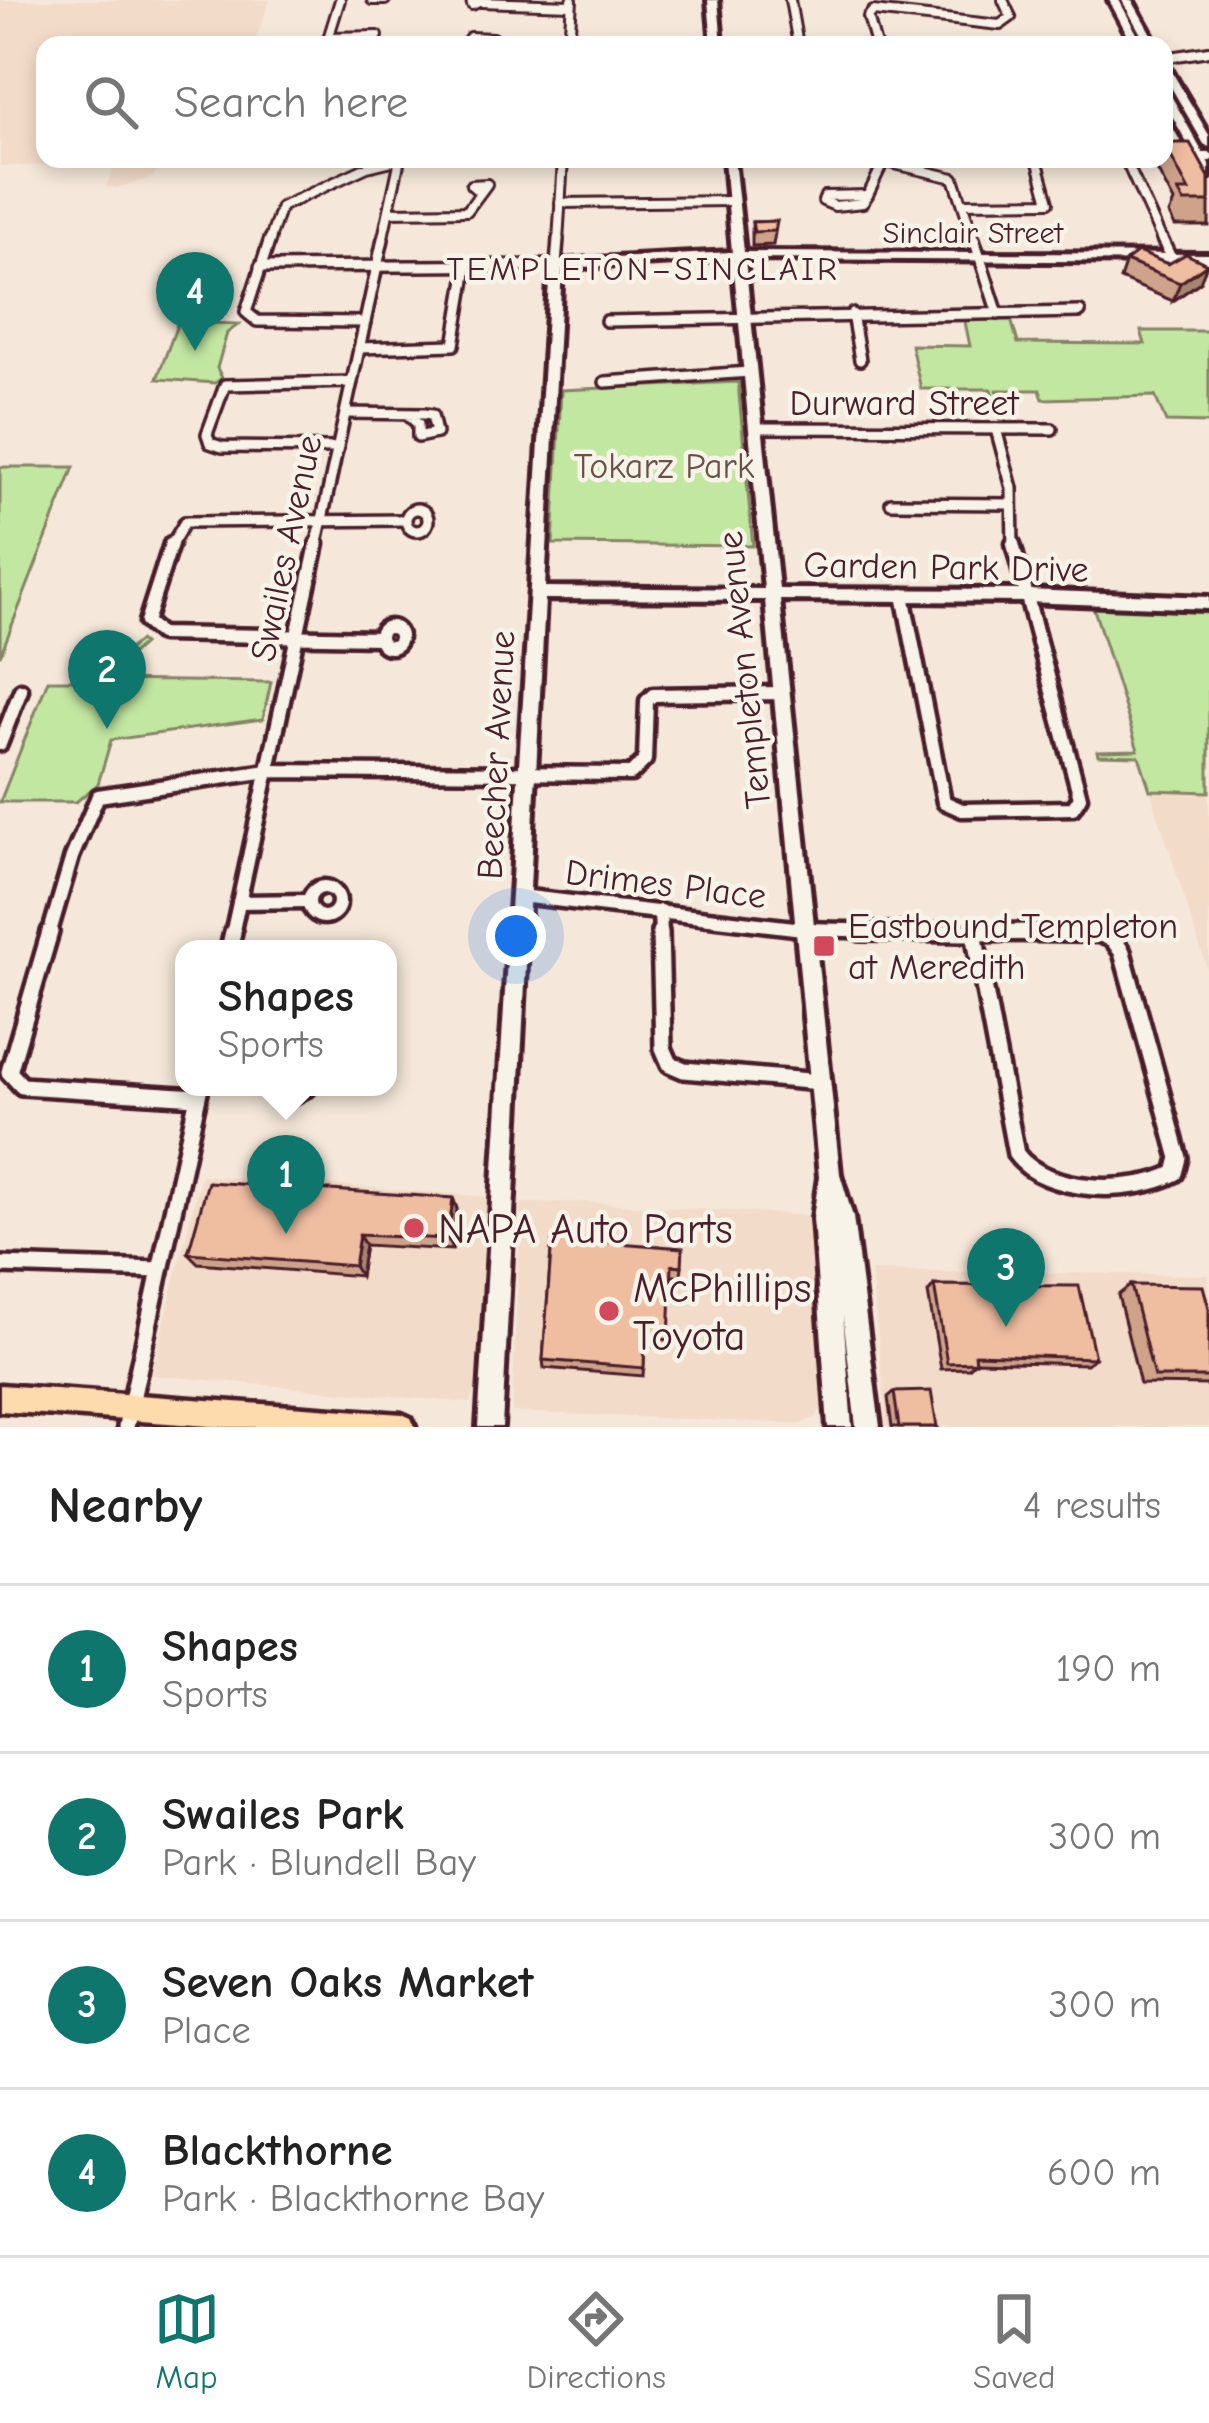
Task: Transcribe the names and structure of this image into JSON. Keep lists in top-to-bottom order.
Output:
{
  "streets": {
    "street": [
      "Sinclair Street",
      "Durward Street",
      "Swailes Avenue",
      "Garden Park Drive",
      "Templeton Avenue",
      "Beecher Avenue",
      "Drimes Place"
    ]
  },
  "crossings": [
    ["Sinclair Street", "Swailes Avenue"],
    ["Sinclair Street", "Templeton Avenue"],
    ["Sinclair Street", "Beecher Avenue"],
    ["Durward Street", "Templeton Avenue"],
    ["Garden Park Drive", "Templeton Avenue"],
    ["Garden Park Drive", "Beecher Avenue"],
    ["Templeton Avenue", "Drimes Place"],
    ["Beecher Avenue", "Drimes Place"]
  ],
  "districts": ["TEMPLETON–SINCLAIR"],
  "parks": ["Tokarz Park"],
  "places": {
    "transit": ["Eastbound Templeton at Meredith"],
    "other": ["NAPA Auto Parts", "McPhillips Toyota"]
  },
  "page": {
    "search": "Search here",
    "pins": [
      "4",
      "2",
      "1",
      "3"
    ],
    "popup": ["Shapes", "Sports"],
    "heading": ["Nearby", "4 results"],
    "list": [
      {
        "mark": "1",
        "name": "Shapes",
        "note": "Sports",
        "value": "190 m"
      },
      {
        "mark": "2",
        "name": "Swailes Park",
        "note": "Park · Blundell Bay",
        "value": "300 m"
      },
      {
        "mark": "3",
        "name": "Seven Oaks Market",
        "note": "Place",
        "value": "300 m"
      },
      {
        "mark": "4",
        "name": "Blackthorne",
        "note": "Park · Blackthorne Bay",
        "value": "600 m"
      }
    ],
    "nav": ["Map", "Directions", "Saved"]
  }
}
